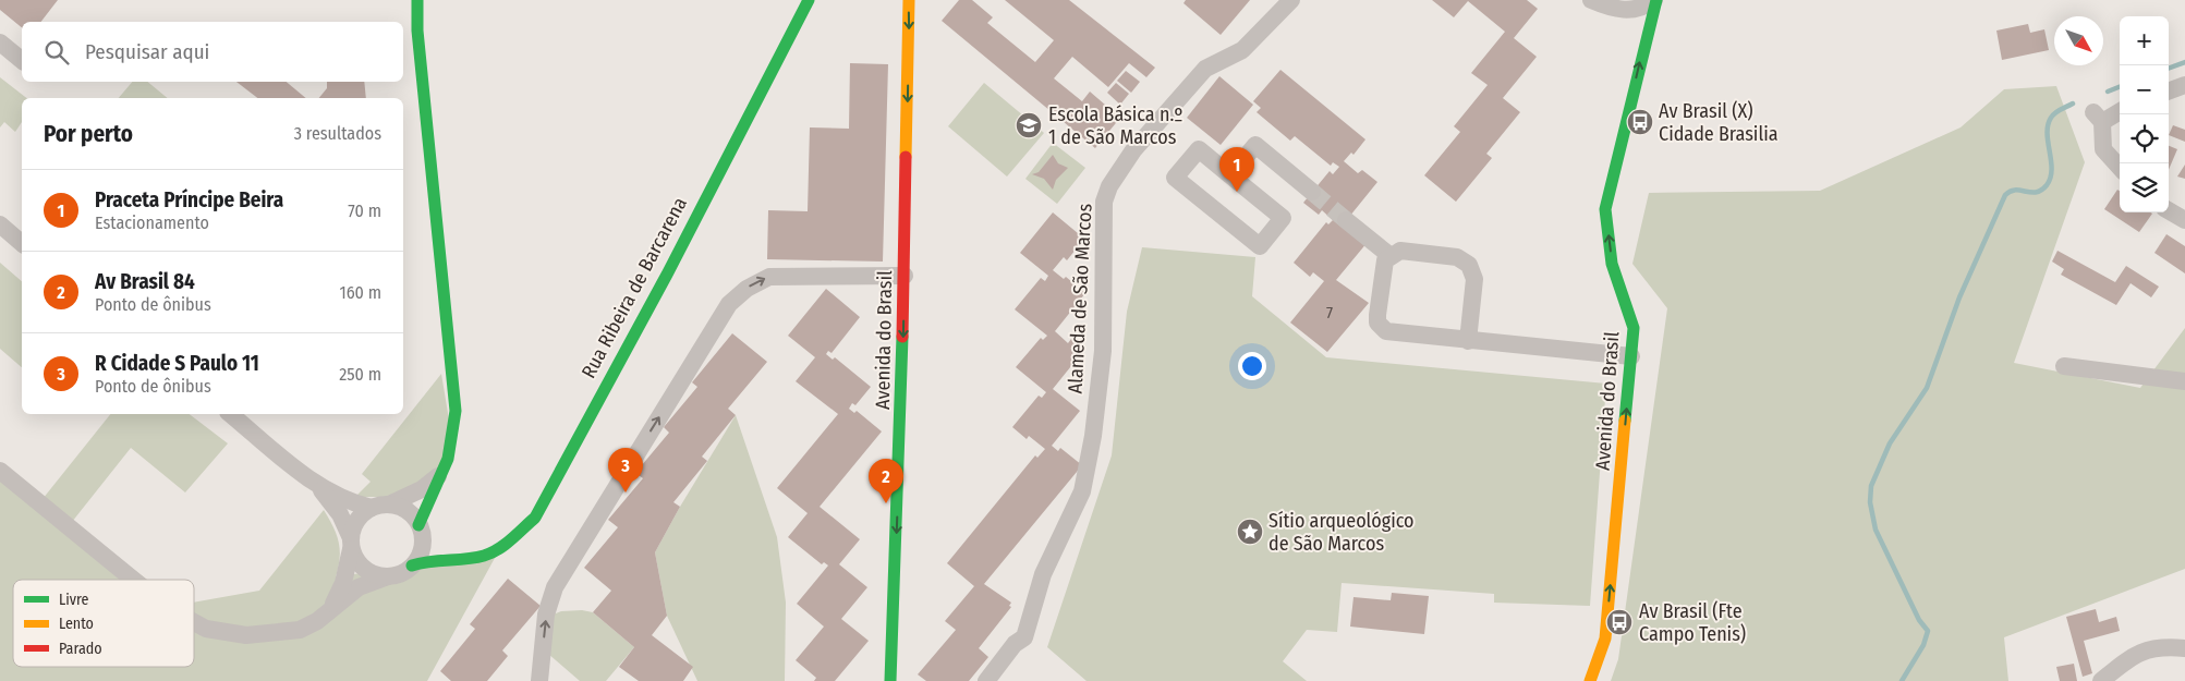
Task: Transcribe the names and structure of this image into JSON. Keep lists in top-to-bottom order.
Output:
{
  "streets": {
    "street": ["Rua Ribeira de Barcarena", "Alameda de São Marcos", "Avenida do Brasil"]
  },
  "places": {
    "bus stop": ["Av Brasil (X) Cidade Brasilia", "Av Brasil (Fte Campo Tenis)"],
    "school or university": ["Escola Básica n.º 1 de São Marcos"],
    "place": ["Sítio arqueológico de São Marcos"]
  },
  "house_numbers": ["7"],
  "legend": ["Livre", "Lento", "Parado"],
  "north": "bottom right",
  "page": {
    "map_buttons": ["+", "−"],
    "search": "Pesquisar aqui",
    "heading": ["Por perto", "3 resultados"],
    "pins": ["1", "3", "2"],
    "list": [
      {
        "mark": "1",
        "name": "Praceta Príncipe Beira",
        "note": "Estacionamento",
        "value": "70 m"
      },
      {
        "mark": "2",
        "name": "Av Brasil 84",
        "note": "Ponto de ônibus",
        "value": "160 m"
      },
      {
        "mark": "3",
        "name": "R Cidade S Paulo 11",
        "note": "Ponto de ônibus",
        "value": "250 m"
      }
    ]
  }
}
